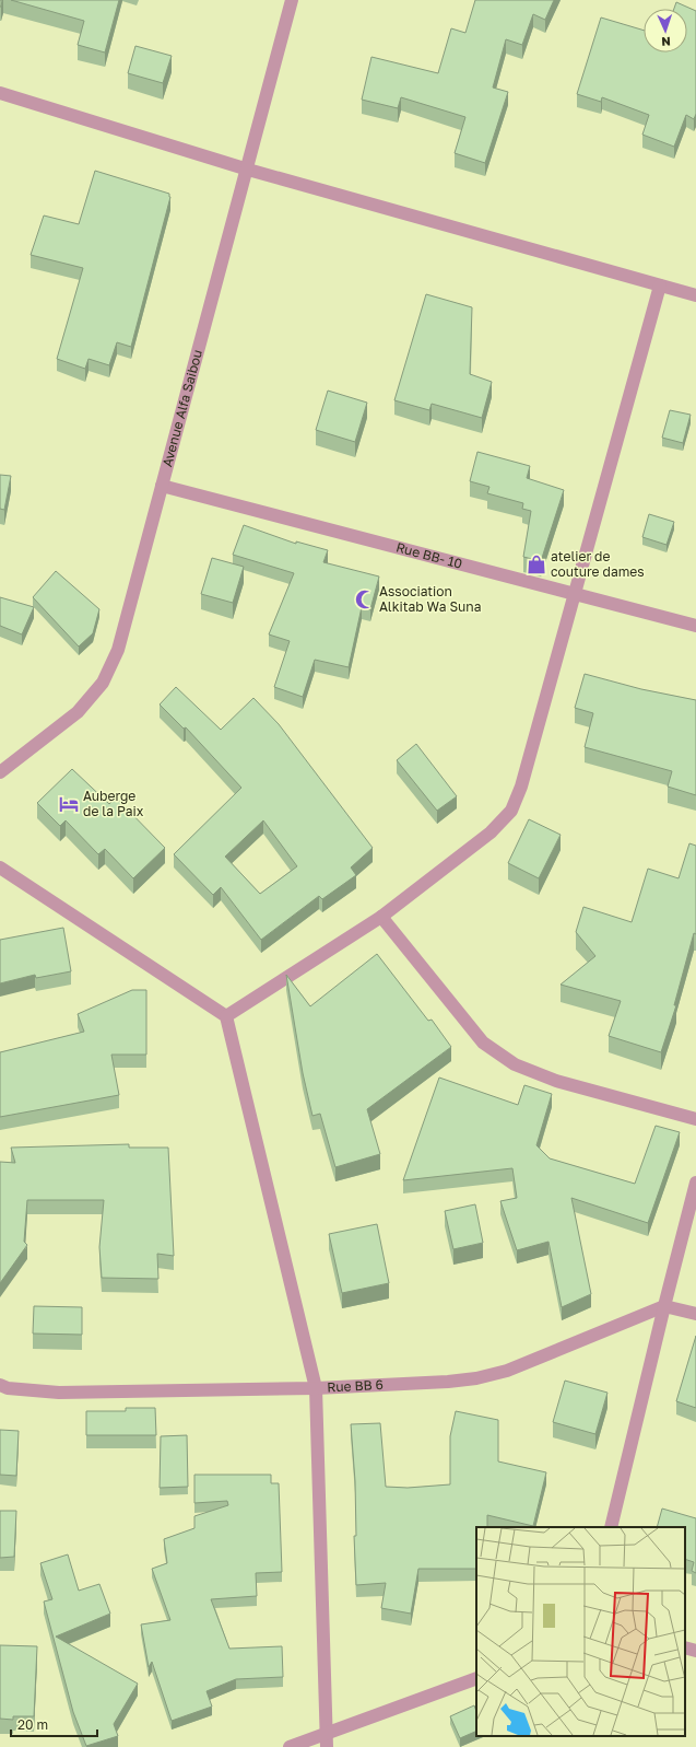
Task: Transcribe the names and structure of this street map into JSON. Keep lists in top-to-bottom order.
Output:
{
  "streets": {
    "street": ["Avenue Alfa Saibou", "Rue BB- 10", "Rue BB 6"]
  },
  "crossings": [
    ["Avenue Alfa Saibou", "Rue BB- 10"]
  ],
  "places": {
    "shop": ["atelier de couture dames"],
    "mosque": ["Association Alkitab Wa Suna"],
    "hotel": ["Auberge de la Paix"]
  },
  "scale_bar": "20 m",
  "north": "bottom"
}
